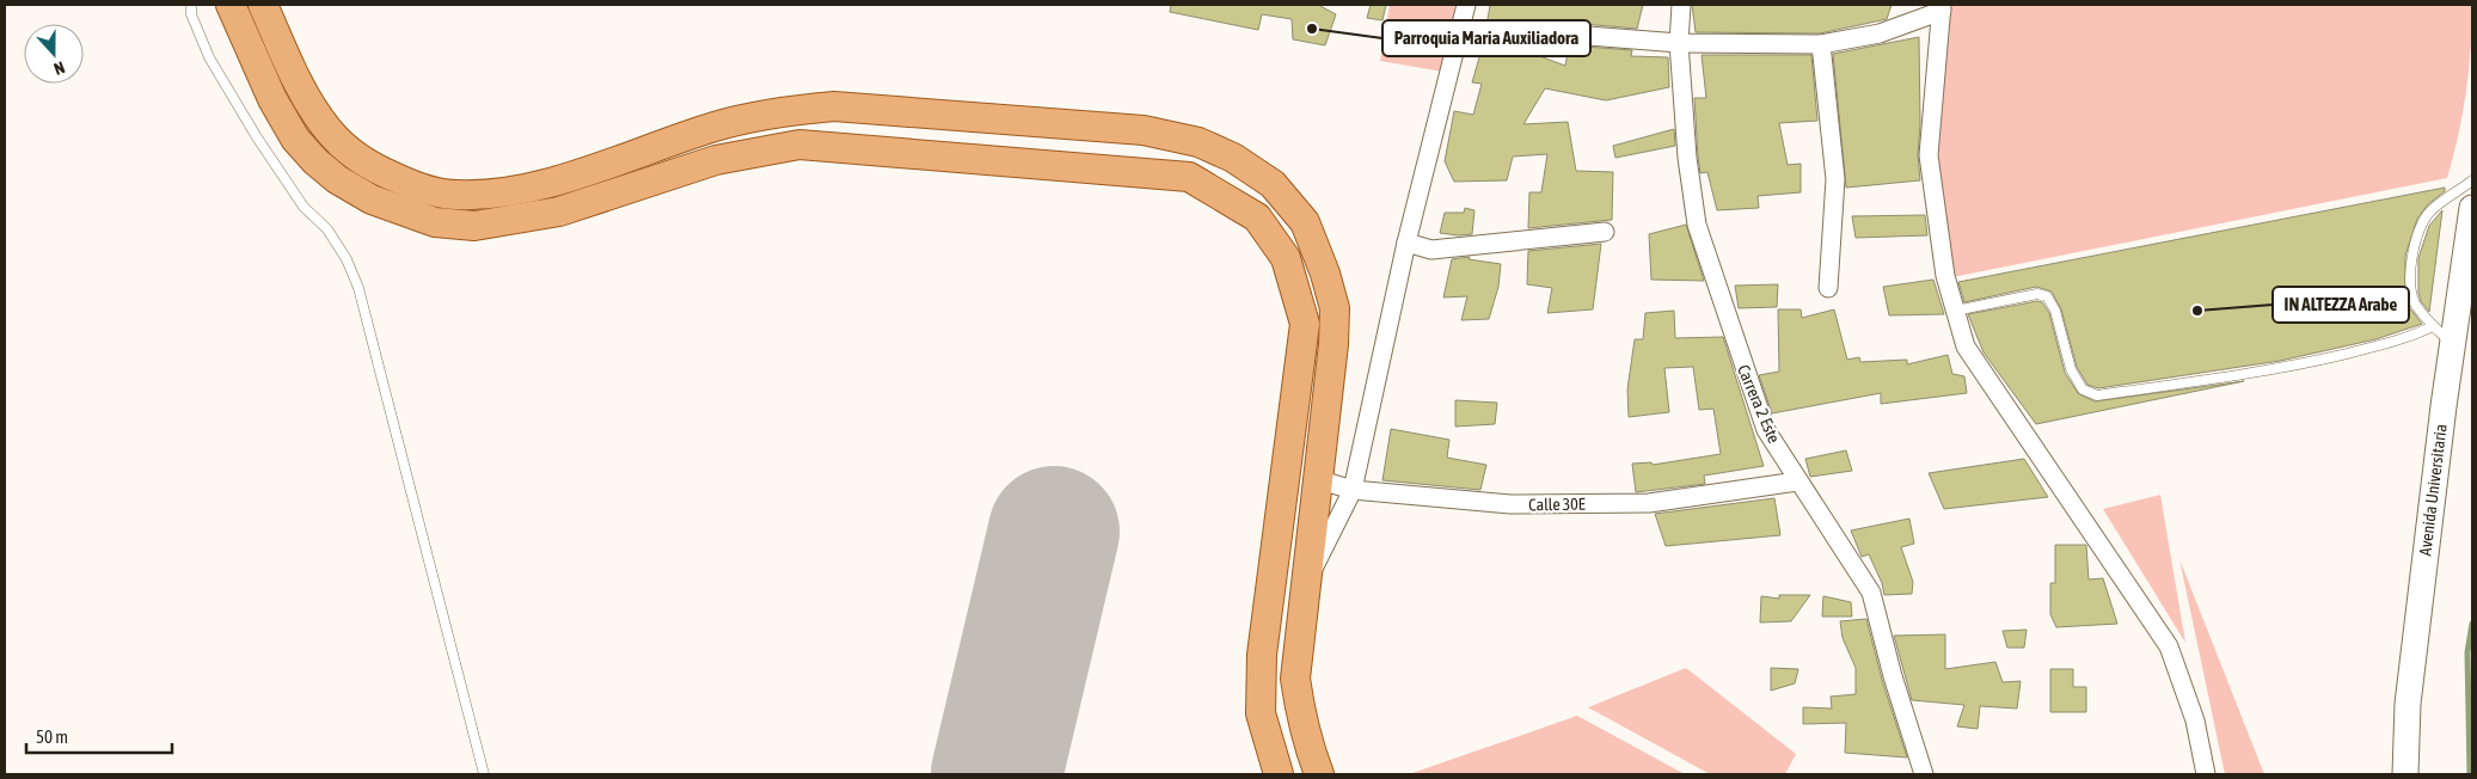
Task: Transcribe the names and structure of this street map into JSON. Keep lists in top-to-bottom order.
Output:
{
  "streets": {
    "main road": ["Avenida Universitaria"],
    "street": ["Carrera 2 Este", "Calle 30E"]
  },
  "crossings": [
    ["Carrera 2 Este", "Calle 30E"]
  ],
  "places": ["Parroquia Maria Auxiliadora", "IN ALTEZZA Arabe"],
  "scale_bar": "50 m",
  "north": "bottom"
}
